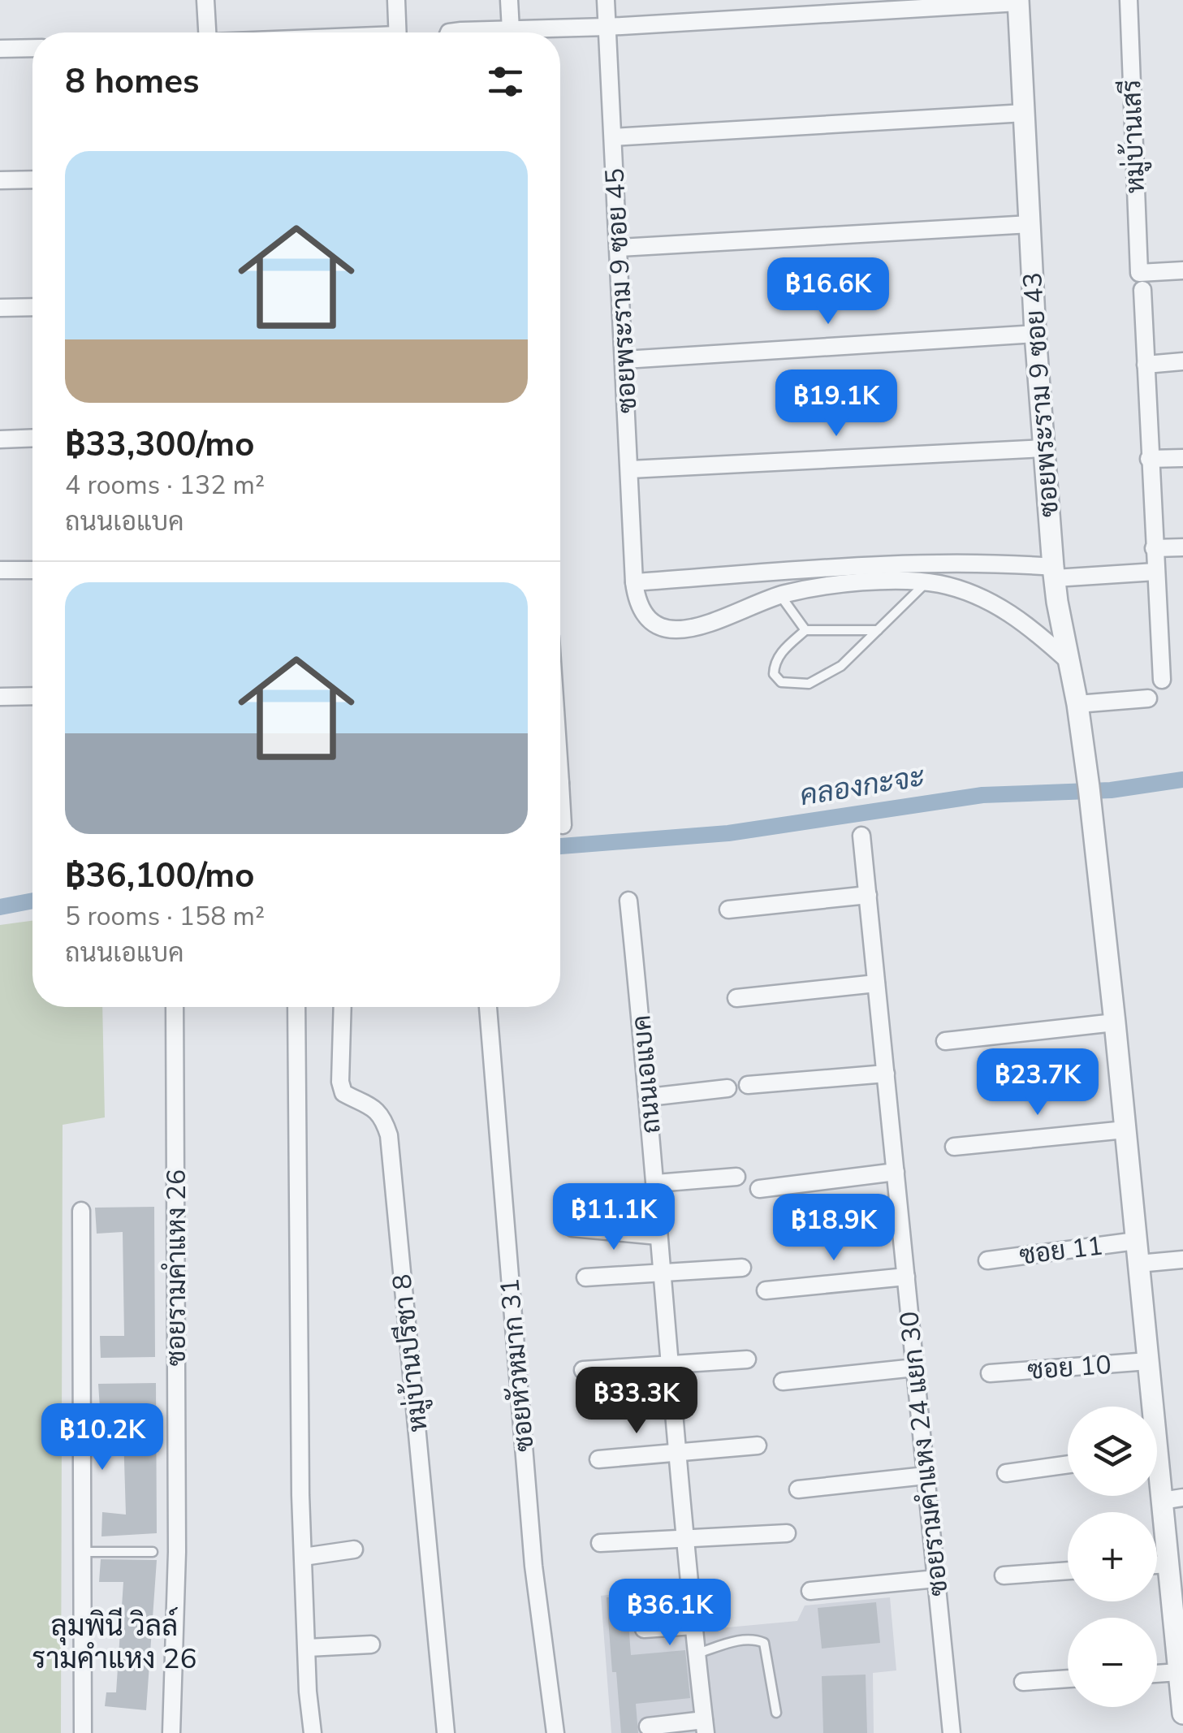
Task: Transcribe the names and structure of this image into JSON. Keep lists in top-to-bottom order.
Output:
{
  "streets": {
    "street": [
      "หมู่บ้านเสรี",
      "ซอยพระราม 9 ซอย 45",
      "ซอยพระราม 9 ซอย 43",
      "ถนนเอแบค",
      "ซอย 11",
      "ซอยรามคำแหง 26",
      "หมู่บ้านปรีชา 8",
      "ซอยหัวหมาก 31",
      "ซอย 10",
      "ซอยรามคำแหง 24 แยก 30"
    ]
  },
  "crossings": [
    ["ซอยพระราม 9 ซอย 43", "ซอย 11"],
    ["ซอยพระราม 9 ซอย 43", "ซอย 10"]
  ],
  "districts": ["ลุมพินี วิลล์ รามคำแหง 26"],
  "water": ["คลองกะจะ"],
  "page": {
    "heading": "8 homes",
    "list": [
      {
        "name": "฿33,300/mo",
        "note": "4 rooms · 132 m² · ถนนเอแบค"
      },
      {
        "name": "฿36,100/mo",
        "note": "5 rooms · 158 m² · ถนนเอแบค"
      }
    ],
    "price": [
      "฿16.6K",
      "฿19.1K",
      "฿23.7K",
      "฿11.1K",
      "฿18.9K",
      "฿33.3K",
      "฿10.2K",
      "฿36.1K"
    ],
    "map_buttons": ["+", "−"]
  }
}
